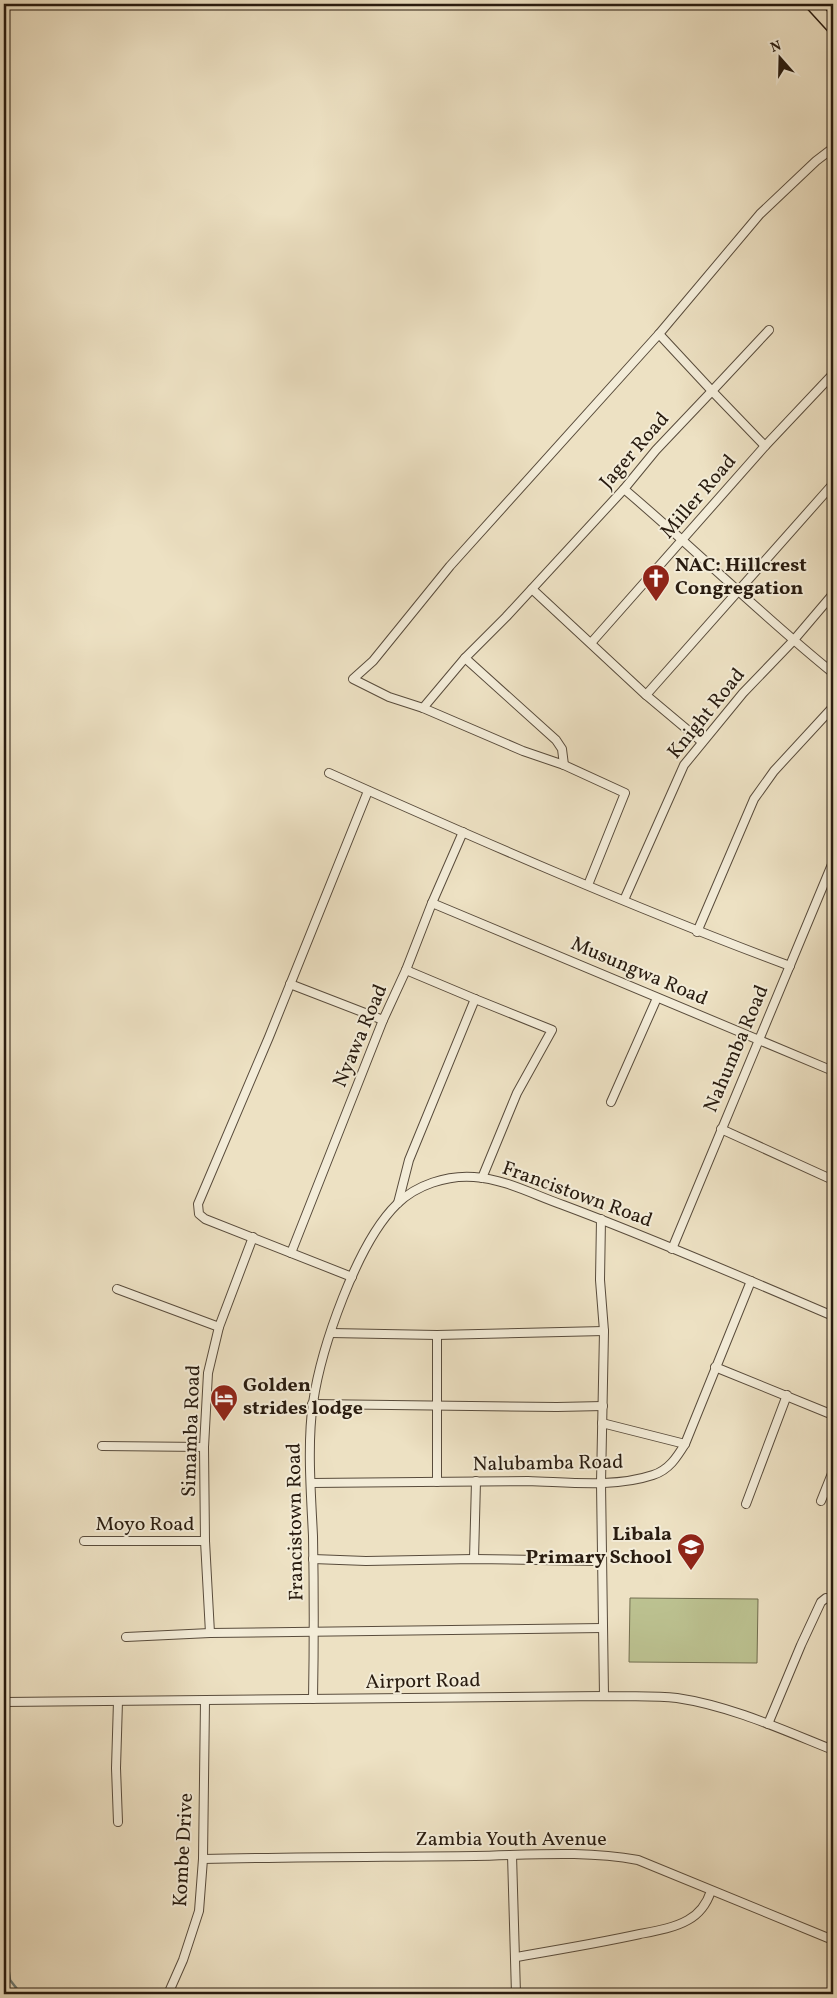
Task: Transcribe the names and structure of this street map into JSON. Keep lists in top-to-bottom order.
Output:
{
  "streets": {
    "street": [
      "Jager Road",
      "Miller Road",
      "Knight Road",
      "Musungwa Road",
      "Nyawa Road",
      "Nahumba Road",
      "Francistown Road",
      "Simamba Road",
      "Nalubamba Road",
      "Moyo Road",
      "Airport Road",
      "Zambia Youth Avenue",
      "Kombe Drive"
    ]
  },
  "crossings": [
    ["Musungwa Road", "Nyawa Road"],
    ["Musungwa Road", "Nahumba Road"],
    ["Nahumba Road", "Francistown Road"],
    ["Francistown Road", "Nalubamba Road"],
    ["Francistown Road", "Airport Road"],
    ["Simamba Road", "Moyo Road"],
    ["Airport Road", "Kombe Drive"],
    ["Zambia Youth Avenue", "Kombe Drive"]
  ],
  "places": {
    "church": ["NAC: Hillcrest Congregation"],
    "hotel": ["Golden strides lodge"],
    "school or university": ["Libala Primary School"]
  },
  "north": "top"
}
